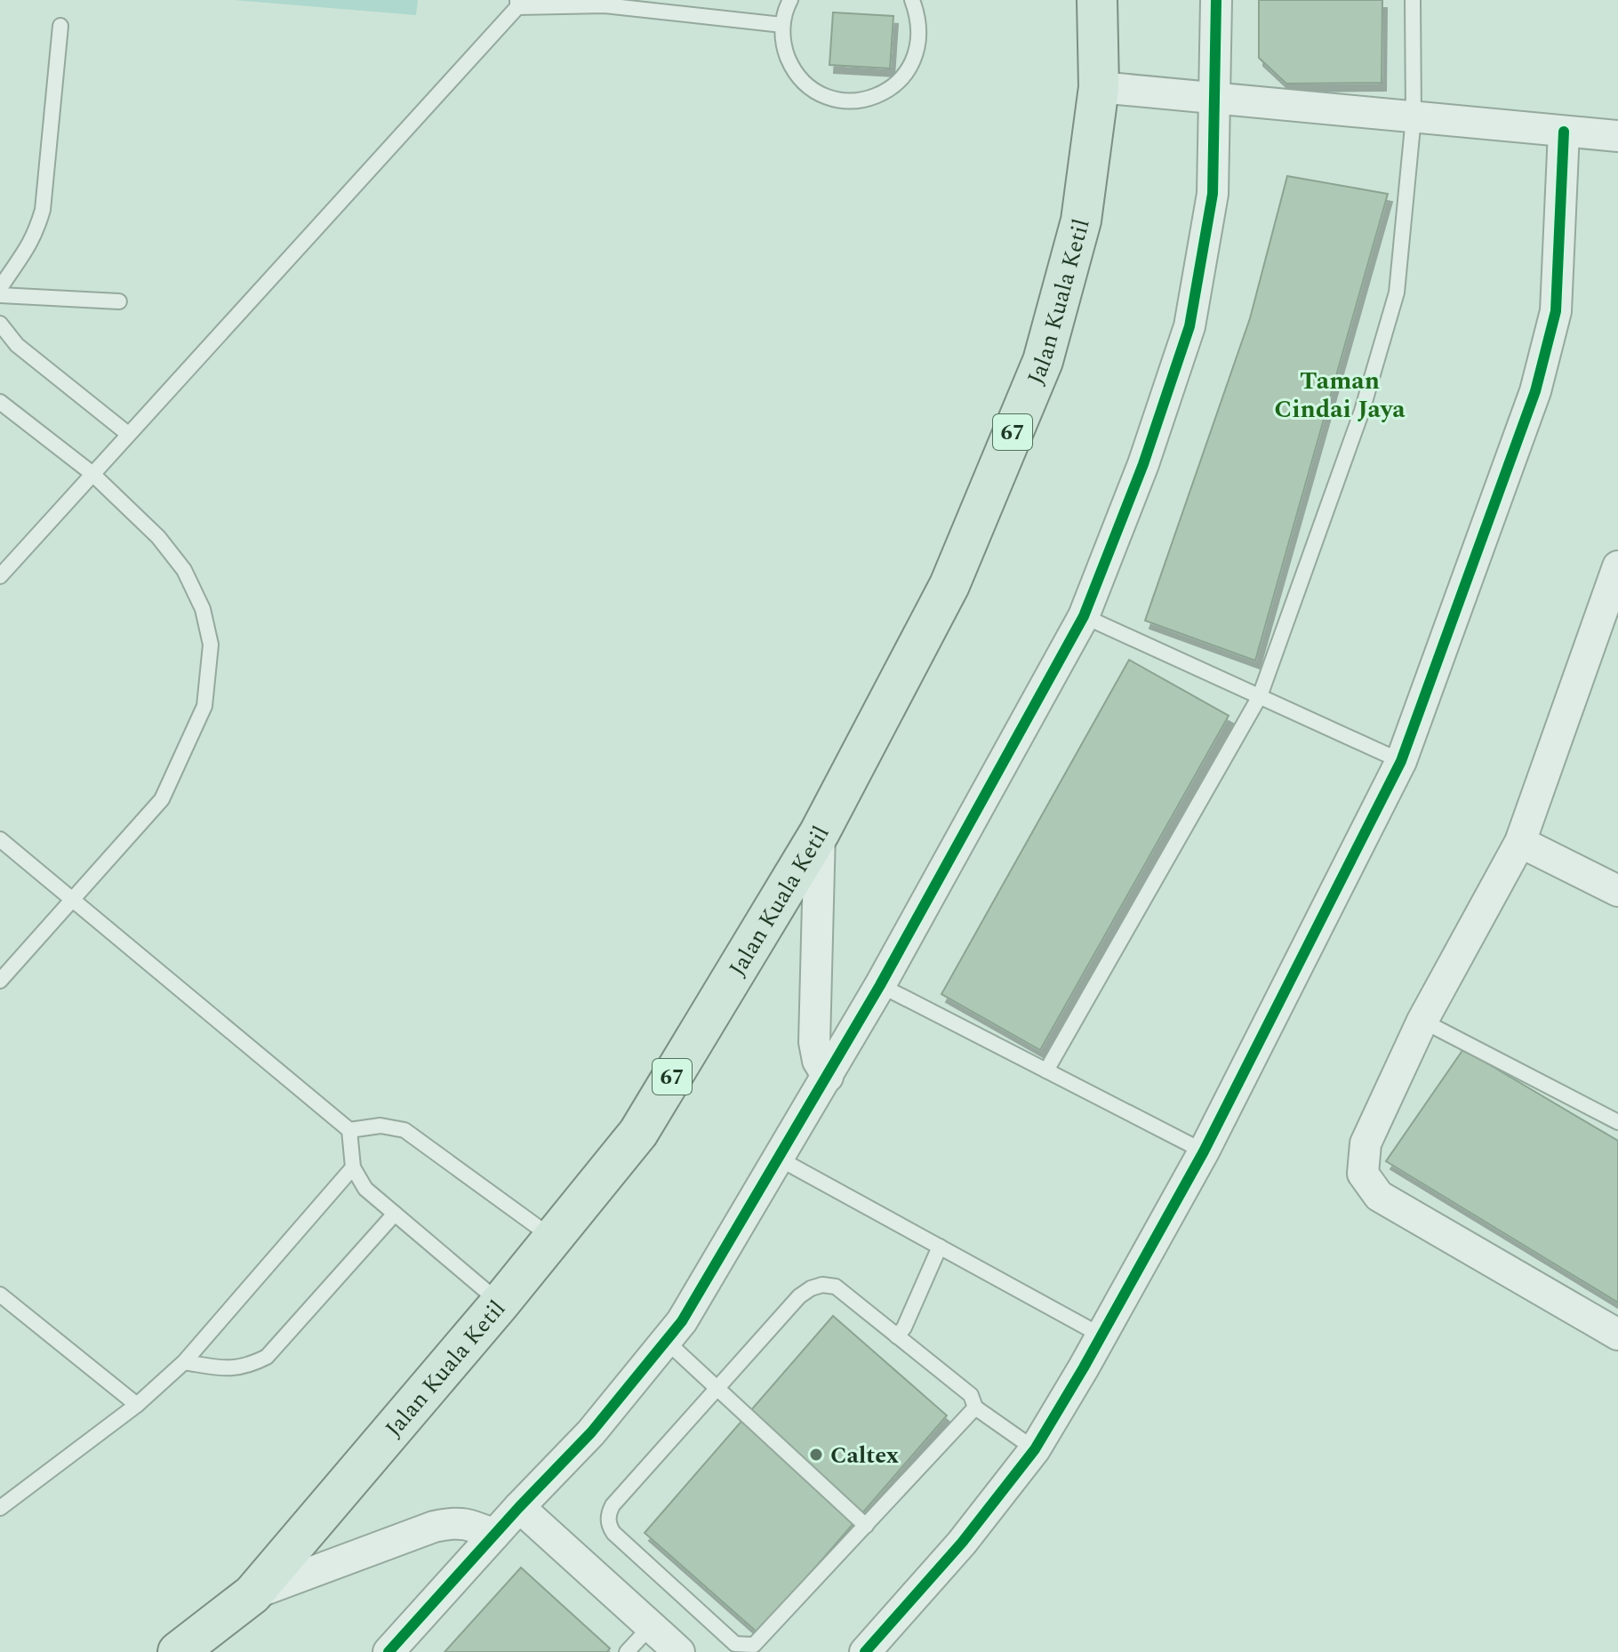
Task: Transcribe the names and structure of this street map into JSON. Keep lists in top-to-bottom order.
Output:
{
  "streets": {
    "main road": ["Jalan Kuala Ketil", "67"]
  },
  "districts": ["Taman Cindai Jaya"],
  "places": ["Caltex"]
}
